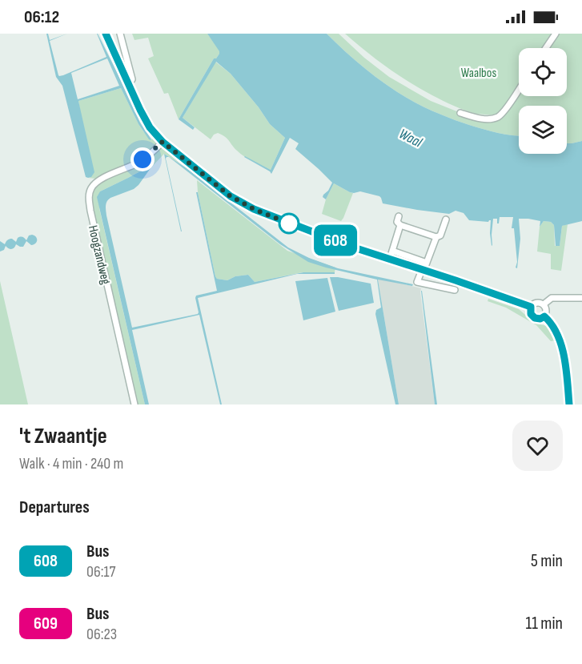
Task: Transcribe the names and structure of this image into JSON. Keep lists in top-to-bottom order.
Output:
{
  "streets": {
    "street": ["Hoogzandweg"]
  },
  "water": ["Waal"],
  "parks": ["Waalbos"],
  "lines": ["bus line 608"],
  "page": {
    "status": "06:12",
    "on_map": "608",
    "heading": [
      ["'t Zwaantje", "Walk · 4 min · 240 m"],
      "Departures"
    ],
    "list": [
      {
        "mark": "608",
        "name": "Bus",
        "note": "06:17",
        "value": "5 min"
      },
      {
        "mark": "609",
        "name": "Bus",
        "note": "06:23",
        "value": "11 min"
      }
    ]
  }
}
